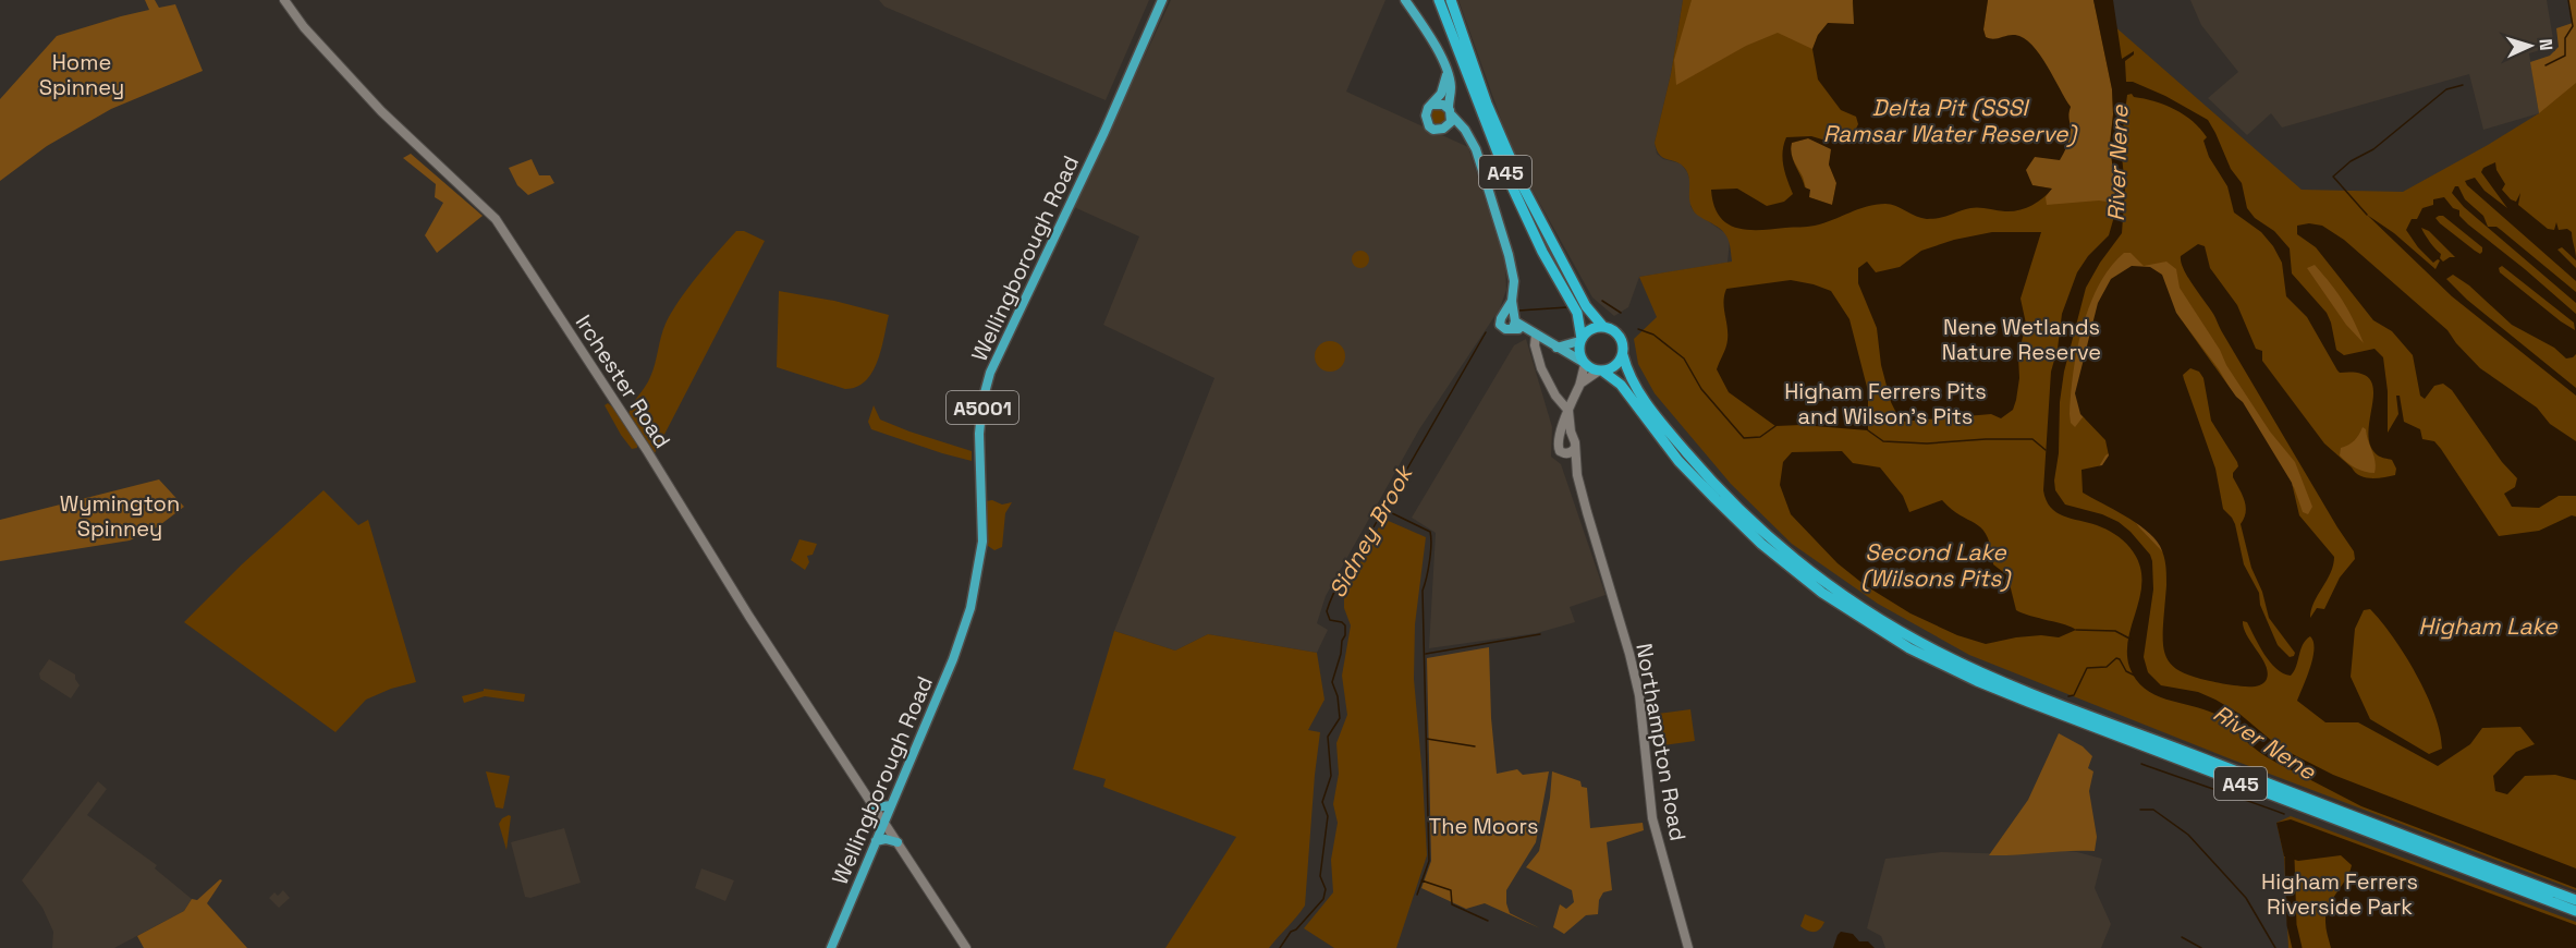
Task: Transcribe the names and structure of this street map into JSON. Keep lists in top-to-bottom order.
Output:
{
  "streets": {
    "highway": ["A45"],
    "main road": [
      "Wellingborough Road",
      "Irchester Road",
      "A5001",
      "Northampton Road"
    ]
  },
  "crossings": [
    ["Wellingborough Road", "Irchester Road"]
  ],
  "water": [
    "Delta Pit (SSSI Ramsar Water Reserve)",
    "River Nene",
    "Sidney Brook",
    "Second Lake (Wilsons Pits)",
    "Higham Lake"
  ],
  "parks": [
    "Home Spinney",
    "Nene Wetlands Nature Reserve",
    "Higham Ferrers Pits and Wilson's Pits",
    "Wymington Spinney",
    "The Moors",
    "Higham Ferrers Riverside Park"
  ],
  "north": "right"
}
